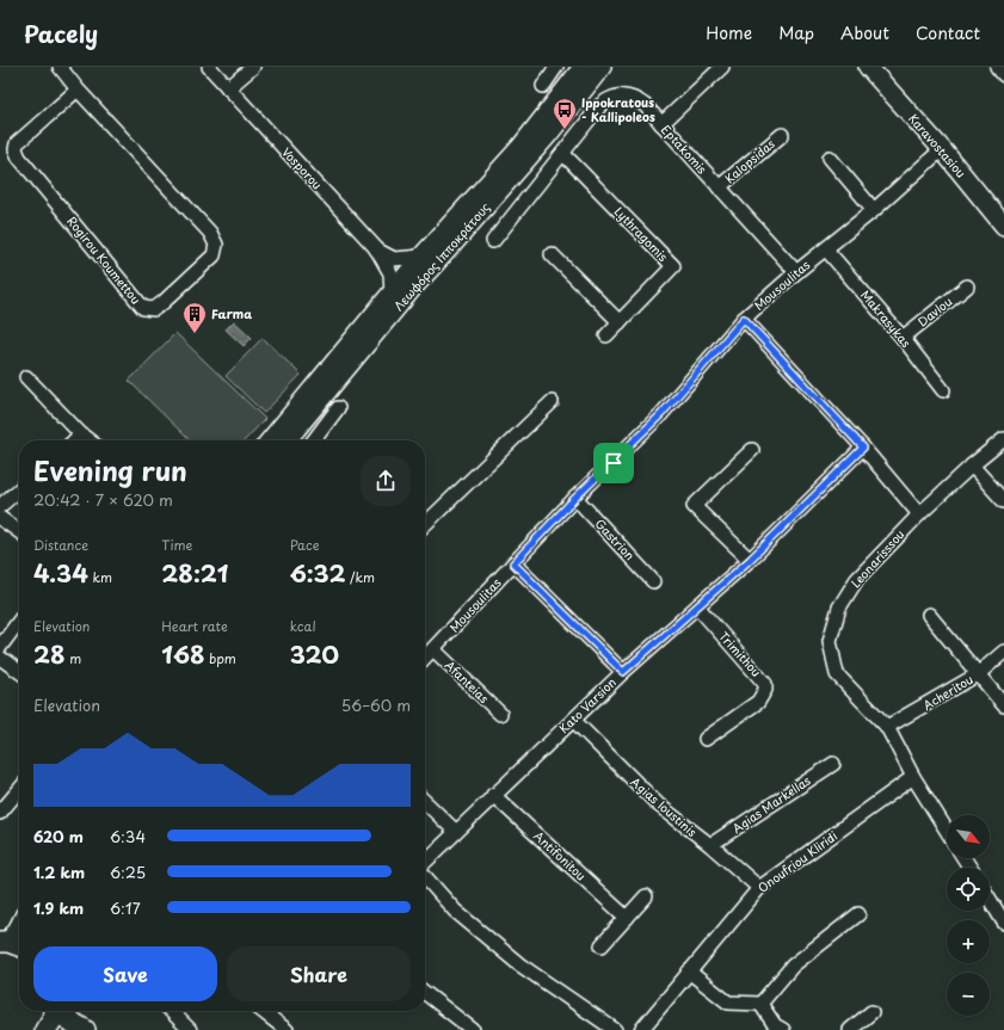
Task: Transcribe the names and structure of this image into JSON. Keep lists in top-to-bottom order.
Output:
{
  "streets": {
    "main road": ["Karavostasiou", "Λεωφόρος Ιπποκράτους"],
    "street": [
      "Eptakomis",
      "Kalopsidas",
      "Vosporou",
      "Lythragomis",
      "Rogirou Koumettou",
      "Mousoulitas",
      "Davlou",
      "Makrasykas",
      "Gastrion",
      "Leonarisssou",
      "Trimithou",
      "Afanteias",
      "Acheritou",
      "Kato Varsion",
      "Agias Markellas",
      "Agias Ioustinis",
      "Antifonitou",
      "Onoufriou Kliridi"
    ]
  },
  "crossings": [
    ["Karavostasiou", "Mousoulitas"],
    ["Eptakomis", "Kalopsidas"],
    ["Eptakomis", "Lythragomis"],
    ["Eptakomis", "Mousoulitas"],
    ["Mousoulitas", "Makrasykas"],
    ["Mousoulitas", "Gastrion"],
    ["Mousoulitas", "Afanteias"],
    ["Davlou", "Makrasykas"],
    ["Leonarisssou", "Acheritou"],
    ["Leonarisssou", "Onoufriou Kliridi"],
    ["Trimithou", "Kato Varsion"],
    ["Kato Varsion", "Agias Ioustinis"],
    ["Kato Varsion", "Antifonitou"],
    ["Agias Markellas", "Agias Ioustinis"],
    ["Agias Ioustinis", "Onoufriou Kliridi"]
  ],
  "places": {
    "bus stop": ["Ippokratous - Kallipoleos"],
    "building": ["Farma"]
  },
  "north": "bottom right",
  "page": {
    "header": "Pacely",
    "nav": [
      "Home",
      "Map",
      "About",
      "Contact"
    ],
    "heading": ["Evening run", "20:42 · 7 × 620 m"],
    "stats": [
      ["Distance", "4.34 km"],
      ["Time", "28:21"],
      ["Pace", "6:32 /km"],
      ["Elevation", "28 m"],
      ["Heart rate", "168 bpm"],
      ["kcal", "320"]
    ],
    "chart": ["Elevation", "56–60 m"],
    "map_buttons": ["+", "−"],
    "list": [
      {
        "name": "620 m",
        "note": "6:34"
      },
      {
        "name": "1.2 km",
        "note": "6:25"
      },
      {
        "name": "1.9 km",
        "note": "6:17"
      }
    ],
    "buttons": ["Save", "Share"]
  }
}
